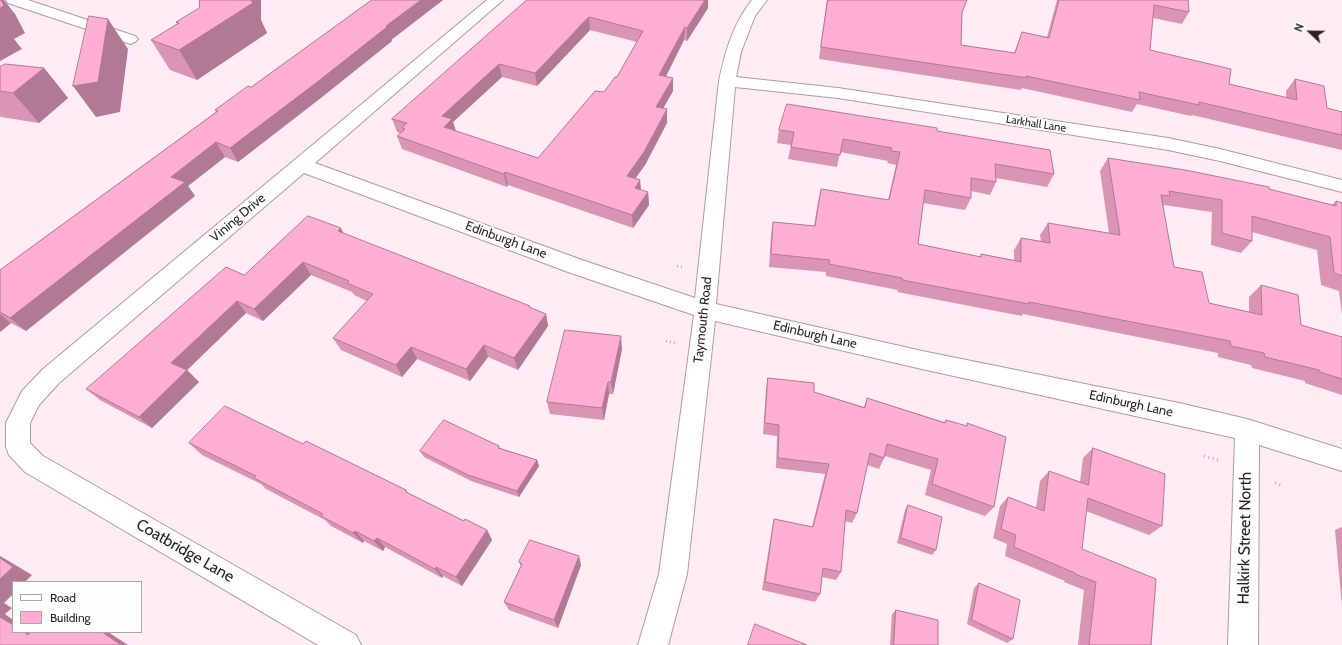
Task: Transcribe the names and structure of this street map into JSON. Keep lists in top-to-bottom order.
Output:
{
  "streets": {
    "street": [
      "Larkhall Lane",
      "Vining Drive",
      "Edinburgh Lane",
      "Taymouth Road",
      "Halkirk Street North",
      "Coatbridge Lane"
    ]
  },
  "crossings": [
    ["Larkhall Lane", "Taymouth Road"],
    ["Vining Drive", "Edinburgh Lane"],
    ["Vining Drive", "Coatbridge Lane"],
    ["Edinburgh Lane", "Taymouth Road"],
    ["Edinburgh Lane", "Halkirk Street North"]
  ],
  "legend": ["Road", "Building"],
  "north": "left"
}
